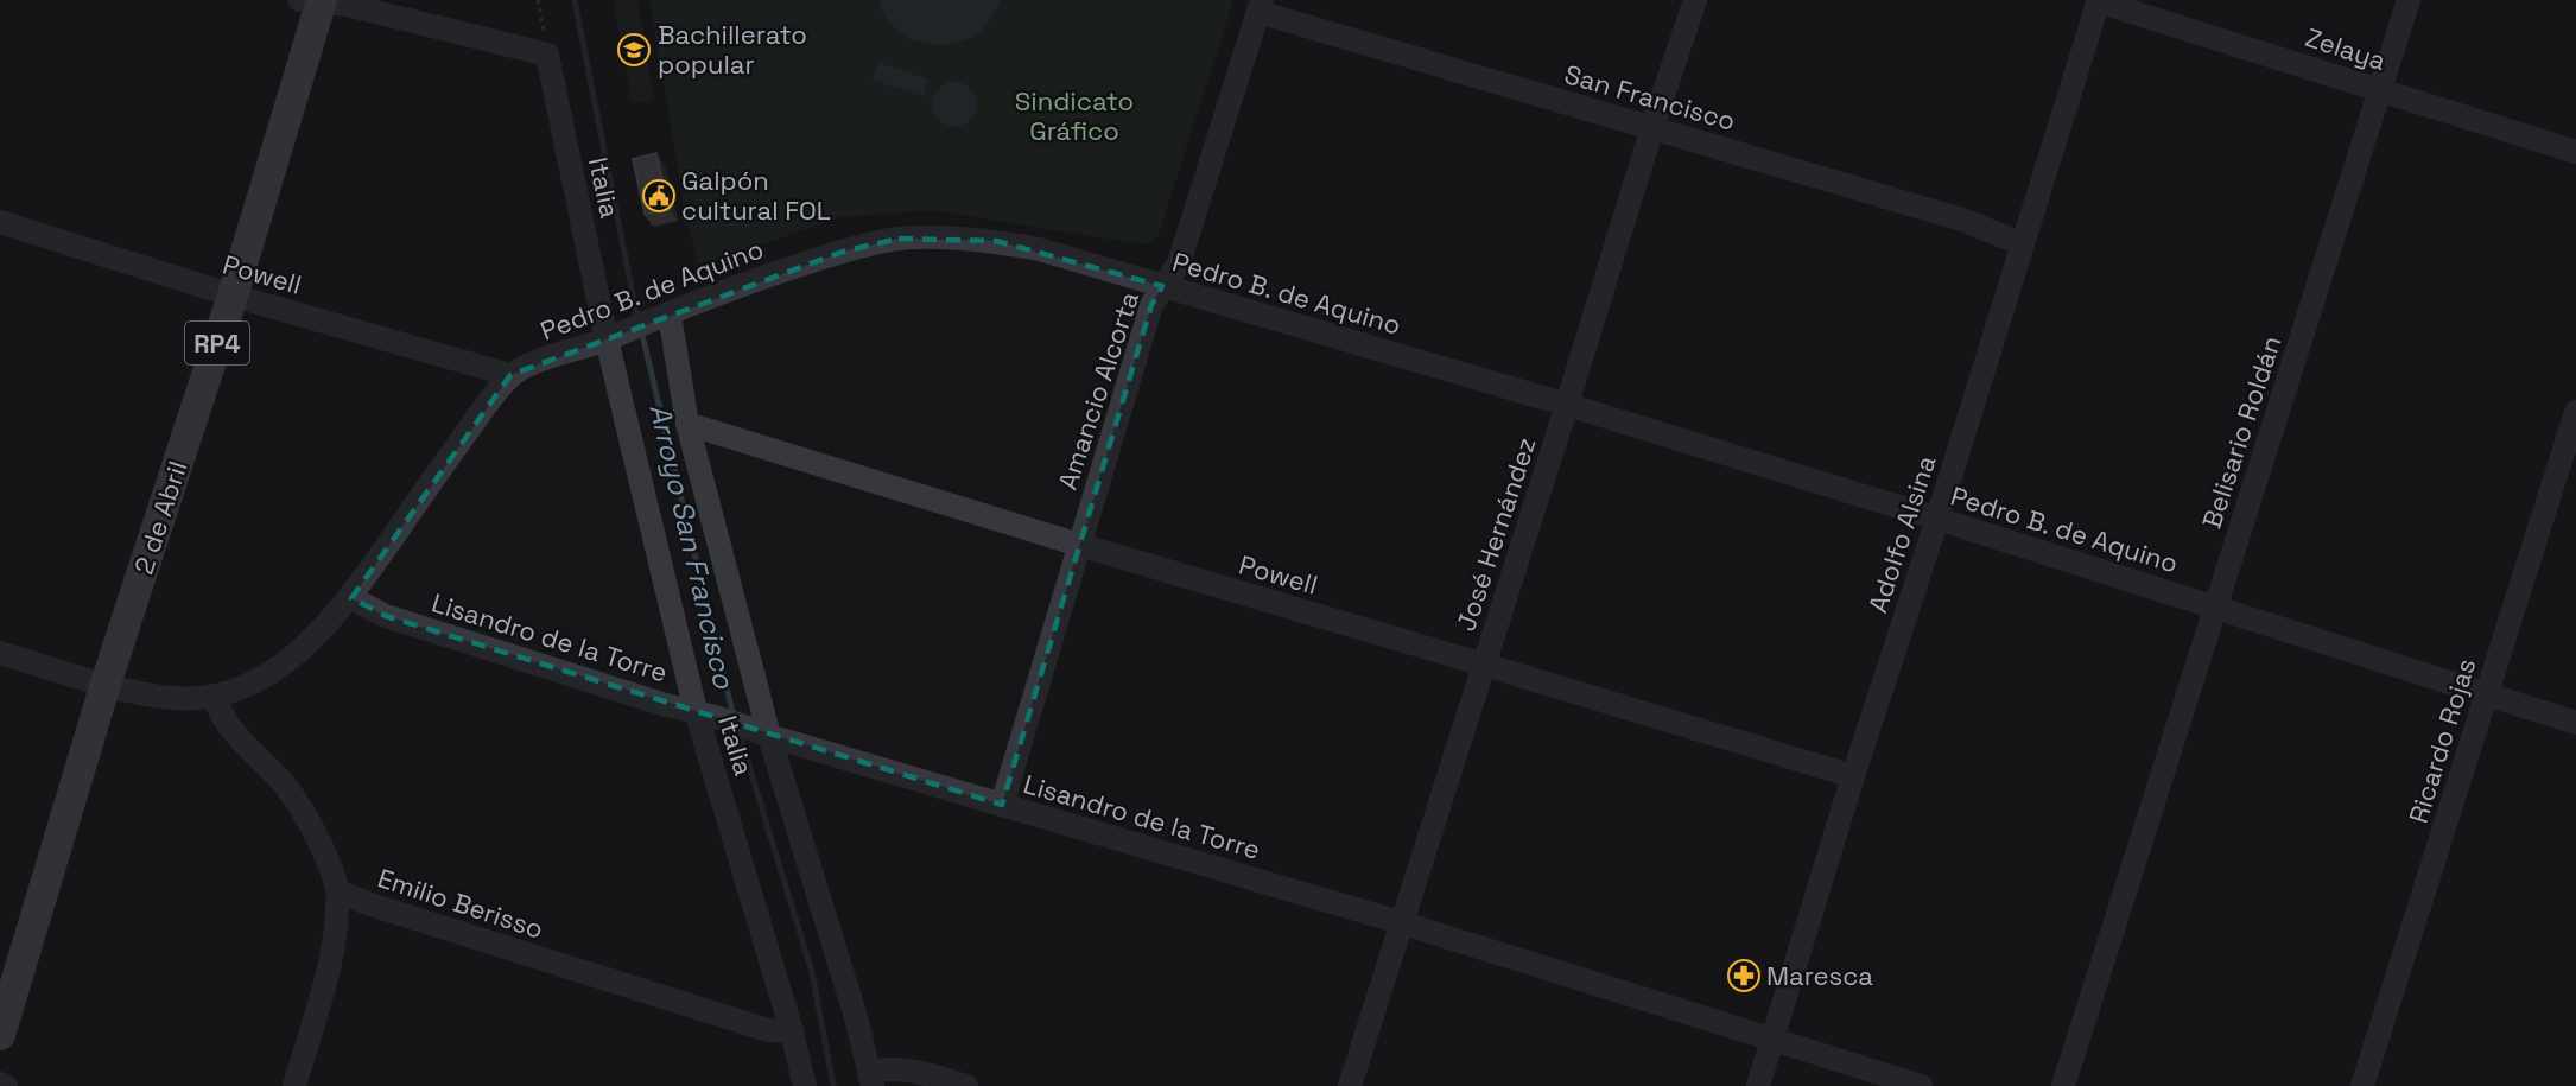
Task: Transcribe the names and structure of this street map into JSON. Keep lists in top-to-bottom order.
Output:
{
  "streets": {
    "main road": ["RP4", "2 de Abril"],
    "street": [
      "Zelaya",
      "San Francisco",
      "Italia",
      "Powell",
      "Pedro B. de Aquino",
      "Amancio Alcorta",
      "Belisario Roldán",
      "José Hernández",
      "Adolfo Alsina",
      "Lisandro de la Torre",
      "Ricardo Rojas",
      "Emilio Berisso"
    ]
  },
  "crossings": [
    ["Zelaya", "Belisario Roldán"],
    ["Zelaya", "Adolfo Alsina"],
    ["San Francisco", "Amancio Alcorta"],
    ["San Francisco", "José Hernández"],
    ["San Francisco", "Adolfo Alsina"],
    ["Italia", "Powell"],
    ["Italia", "Pedro B. de Aquino"],
    ["Italia", "Lisandro de la Torre"],
    ["Italia", "Emilio Berisso"],
    ["Powell", "Pedro B. de Aquino"],
    ["Powell", "Amancio Alcorta"],
    ["Powell", "2 de Abril"],
    ["Powell", "José Hernández"],
    ["Powell", "Adolfo Alsina"],
    ["Pedro B. de Aquino", "Amancio Alcorta"],
    ["Pedro B. de Aquino", "Belisario Roldán"],
    ["Pedro B. de Aquino", "2 de Abril"],
    ["Pedro B. de Aquino", "José Hernández"],
    ["Pedro B. de Aquino", "Adolfo Alsina"],
    ["Pedro B. de Aquino", "Lisandro de la Torre"],
    ["Pedro B. de Aquino", "Ricardo Rojas"],
    ["Pedro B. de Aquino", "Emilio Berisso"],
    ["Amancio Alcorta", "Lisandro de la Torre"],
    ["José Hernández", "Lisandro de la Torre"],
    ["Adolfo Alsina", "Lisandro de la Torre"]
  ],
  "water": ["Arroyo San Francisco"],
  "parks": ["Sindicato Gráfico"],
  "places": {
    "school or university": ["Bachillerato popular"],
    "public building": ["Galpón cultural FOL"],
    "pharmacy": ["Maresca"]
  }
}
